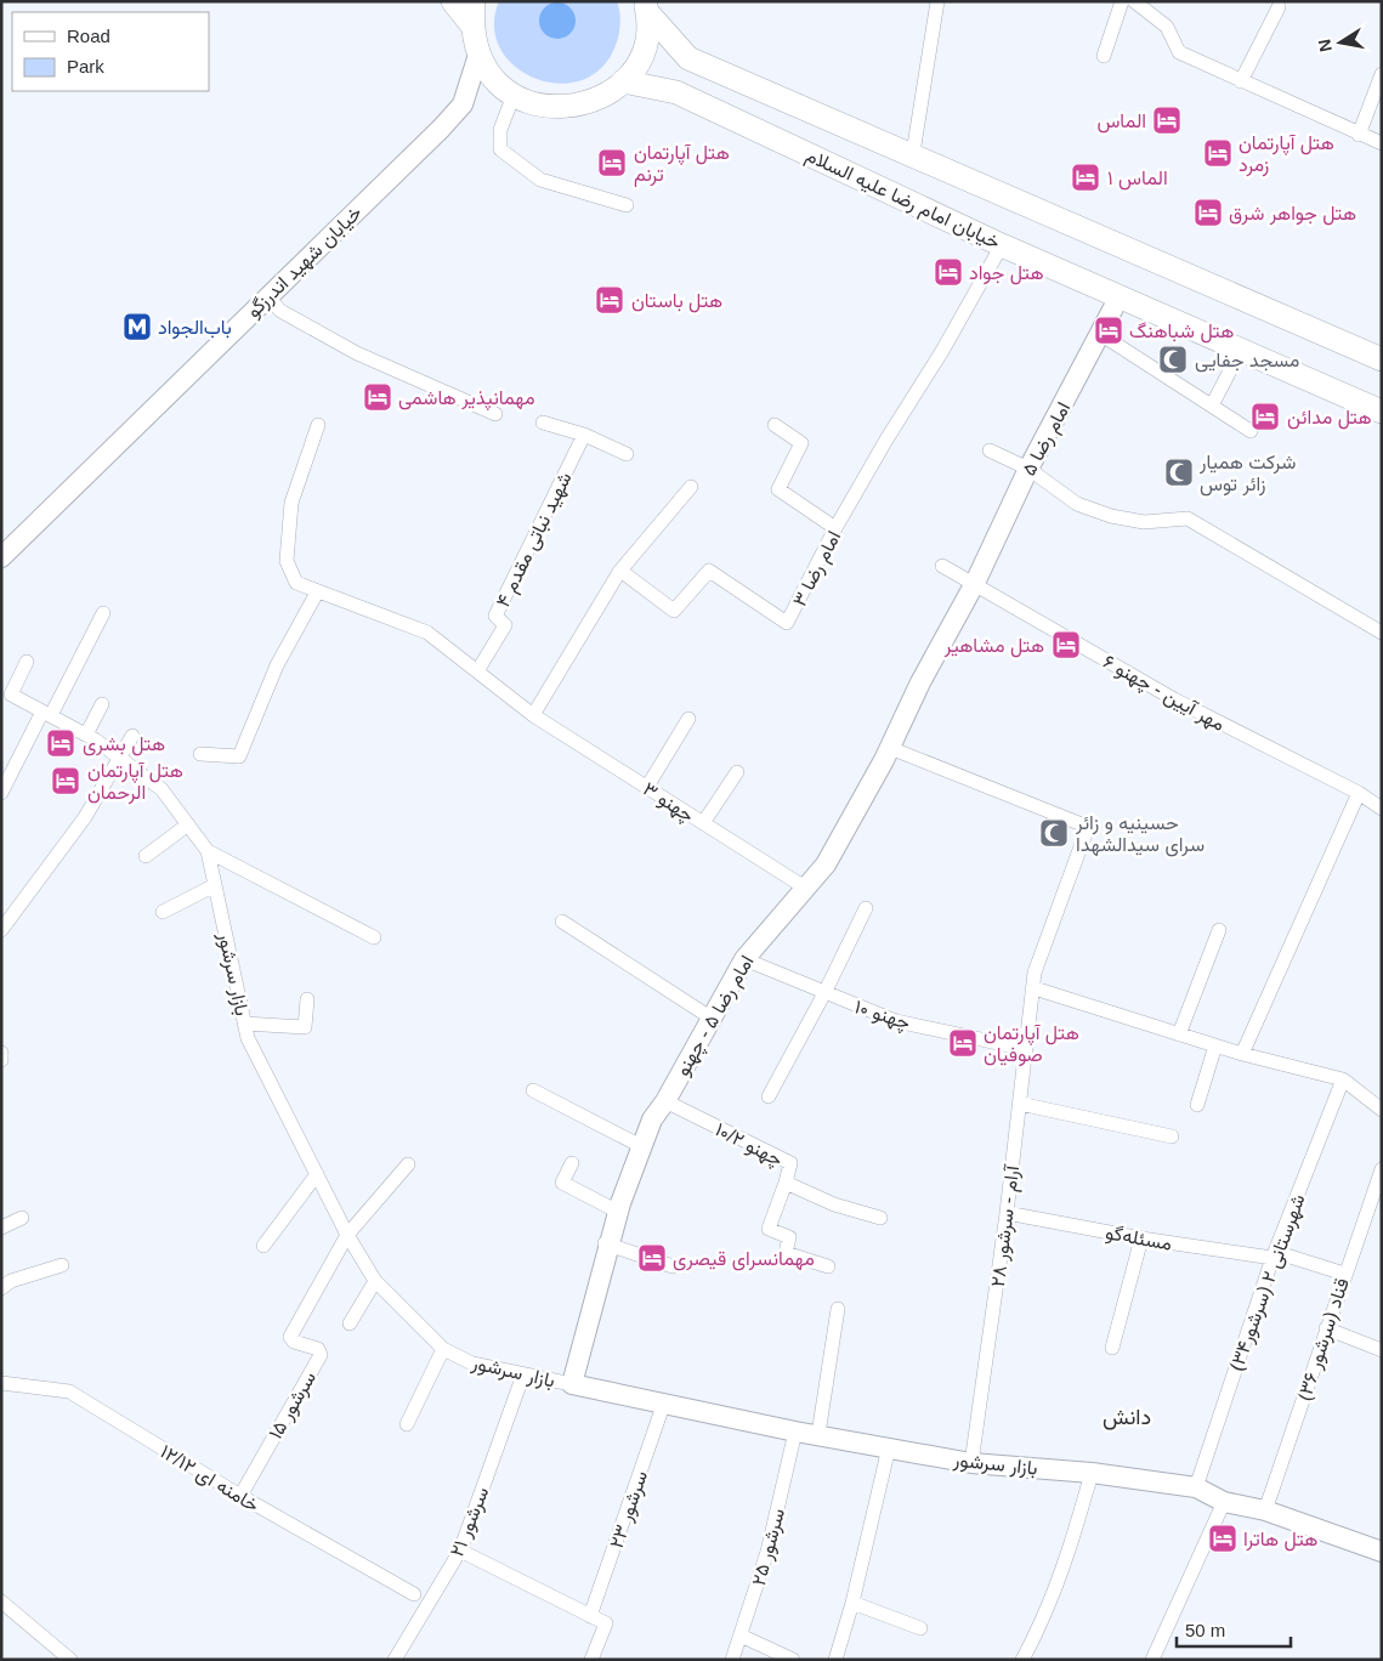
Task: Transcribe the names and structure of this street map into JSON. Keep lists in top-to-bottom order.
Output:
{
  "streets": {
    "main road": ["خیابان امام رضا علیه السلام"],
    "street": [
      "خیابان شهید اندرزگو",
      "امام رضا ۵",
      "شهید نباتی مقدم ۴",
      "امام رضا ۳",
      "مهر آیین - چهنو ۶",
      "چهنو ۳",
      "بازار سرشور",
      "چهنو ۱۰",
      "امام رضا ۵ - چهنو",
      "چهنو ۱۰/۲",
      "آرام - سرشور ۲۸",
      "مسئله‌گو",
      "شهرستانی ۲ (سرشور۳۴)",
      "قناد (سرشور ۳۶)",
      "سرشور ۱۵",
      "خامنه ای ۱۲/۱۲",
      "سرشور ۲۳",
      "سرشور ۲۱",
      "سرشور ۲۵"
    ]
  },
  "crossings": [
    ["خیابان امام رضا علیه السلام", "امام رضا ۵"],
    ["خیابان امام رضا علیه السلام", "امام رضا ۳"],
    ["امام رضا ۵", "مهر آیین - چهنو ۶"],
    ["امام رضا ۵", "امام رضا ۵ - چهنو"],
    ["شهید نباتی مقدم ۴", "چهنو ۳"],
    ["مهر آیین - چهنو ۶", "امام رضا ۵ - چهنو"],
    ["چهنو ۳", "امام رضا ۵ - چهنو"],
    ["بازار سرشور", "امام رضا ۵ - چهنو"],
    ["بازار سرشور", "آرام - سرشور ۲۸"],
    ["بازار سرشور", "شهرستانی ۲ (سرشور۳۴)"],
    ["بازار سرشور", "قناد (سرشور ۳۶)"],
    ["بازار سرشور", "سرشور ۱۵"],
    ["بازار سرشور", "سرشور ۲۳"],
    ["بازار سرشور", "سرشور ۲۱"],
    ["بازار سرشور", "سرشور ۲۵"],
    ["چهنو ۱۰", "امام رضا ۵ - چهنو"],
    ["چهنو ۱۰", "آرام - سرشور ۲۸"],
    ["امام رضا ۵ - چهنو", "چهنو ۱۰/۲"],
    ["امام رضا ۵ - چهنو", "آرام - سرشور ۲۸"],
    ["آرام - سرشور ۲۸", "مسئله‌گو"],
    ["مسئله‌گو", "شهرستانی ۲ (سرشور۳۴)"],
    ["مسئله‌گو", "قناد (سرشور ۳۶)"],
    ["سرشور ۱۵", "خامنه ای ۱۲/۱۲"]
  ],
  "districts": ["دانش"],
  "places": {
    "hotel": [
      "الماس",
      "هتل آپارتمان زمرد",
      "هتل آپارتمان ترنم",
      "الماس ۱",
      "هتل جواهر شرق",
      "هتل جواد",
      "هتل باستان",
      "هتل شباهنگ",
      "مهمانپذیر هاشمی",
      "هتل مدائن",
      "هتل مشاهیر",
      "هتل بشری",
      "هتل آپارتمان الرحمان",
      "هتل آپارتمان صوفیان",
      "مهمانسرای قیصری",
      "هتل هاترا"
    ],
    "metro station": ["باب‌الجواد"],
    "mosque": ["مسجد جفایی", "شرکت همیار زائر توس", "حسینیه و زائر سرای سیدالشهدا"]
  },
  "legend": ["Road", "Park"],
  "scale_bar": "50 m",
  "north": "left"
}
